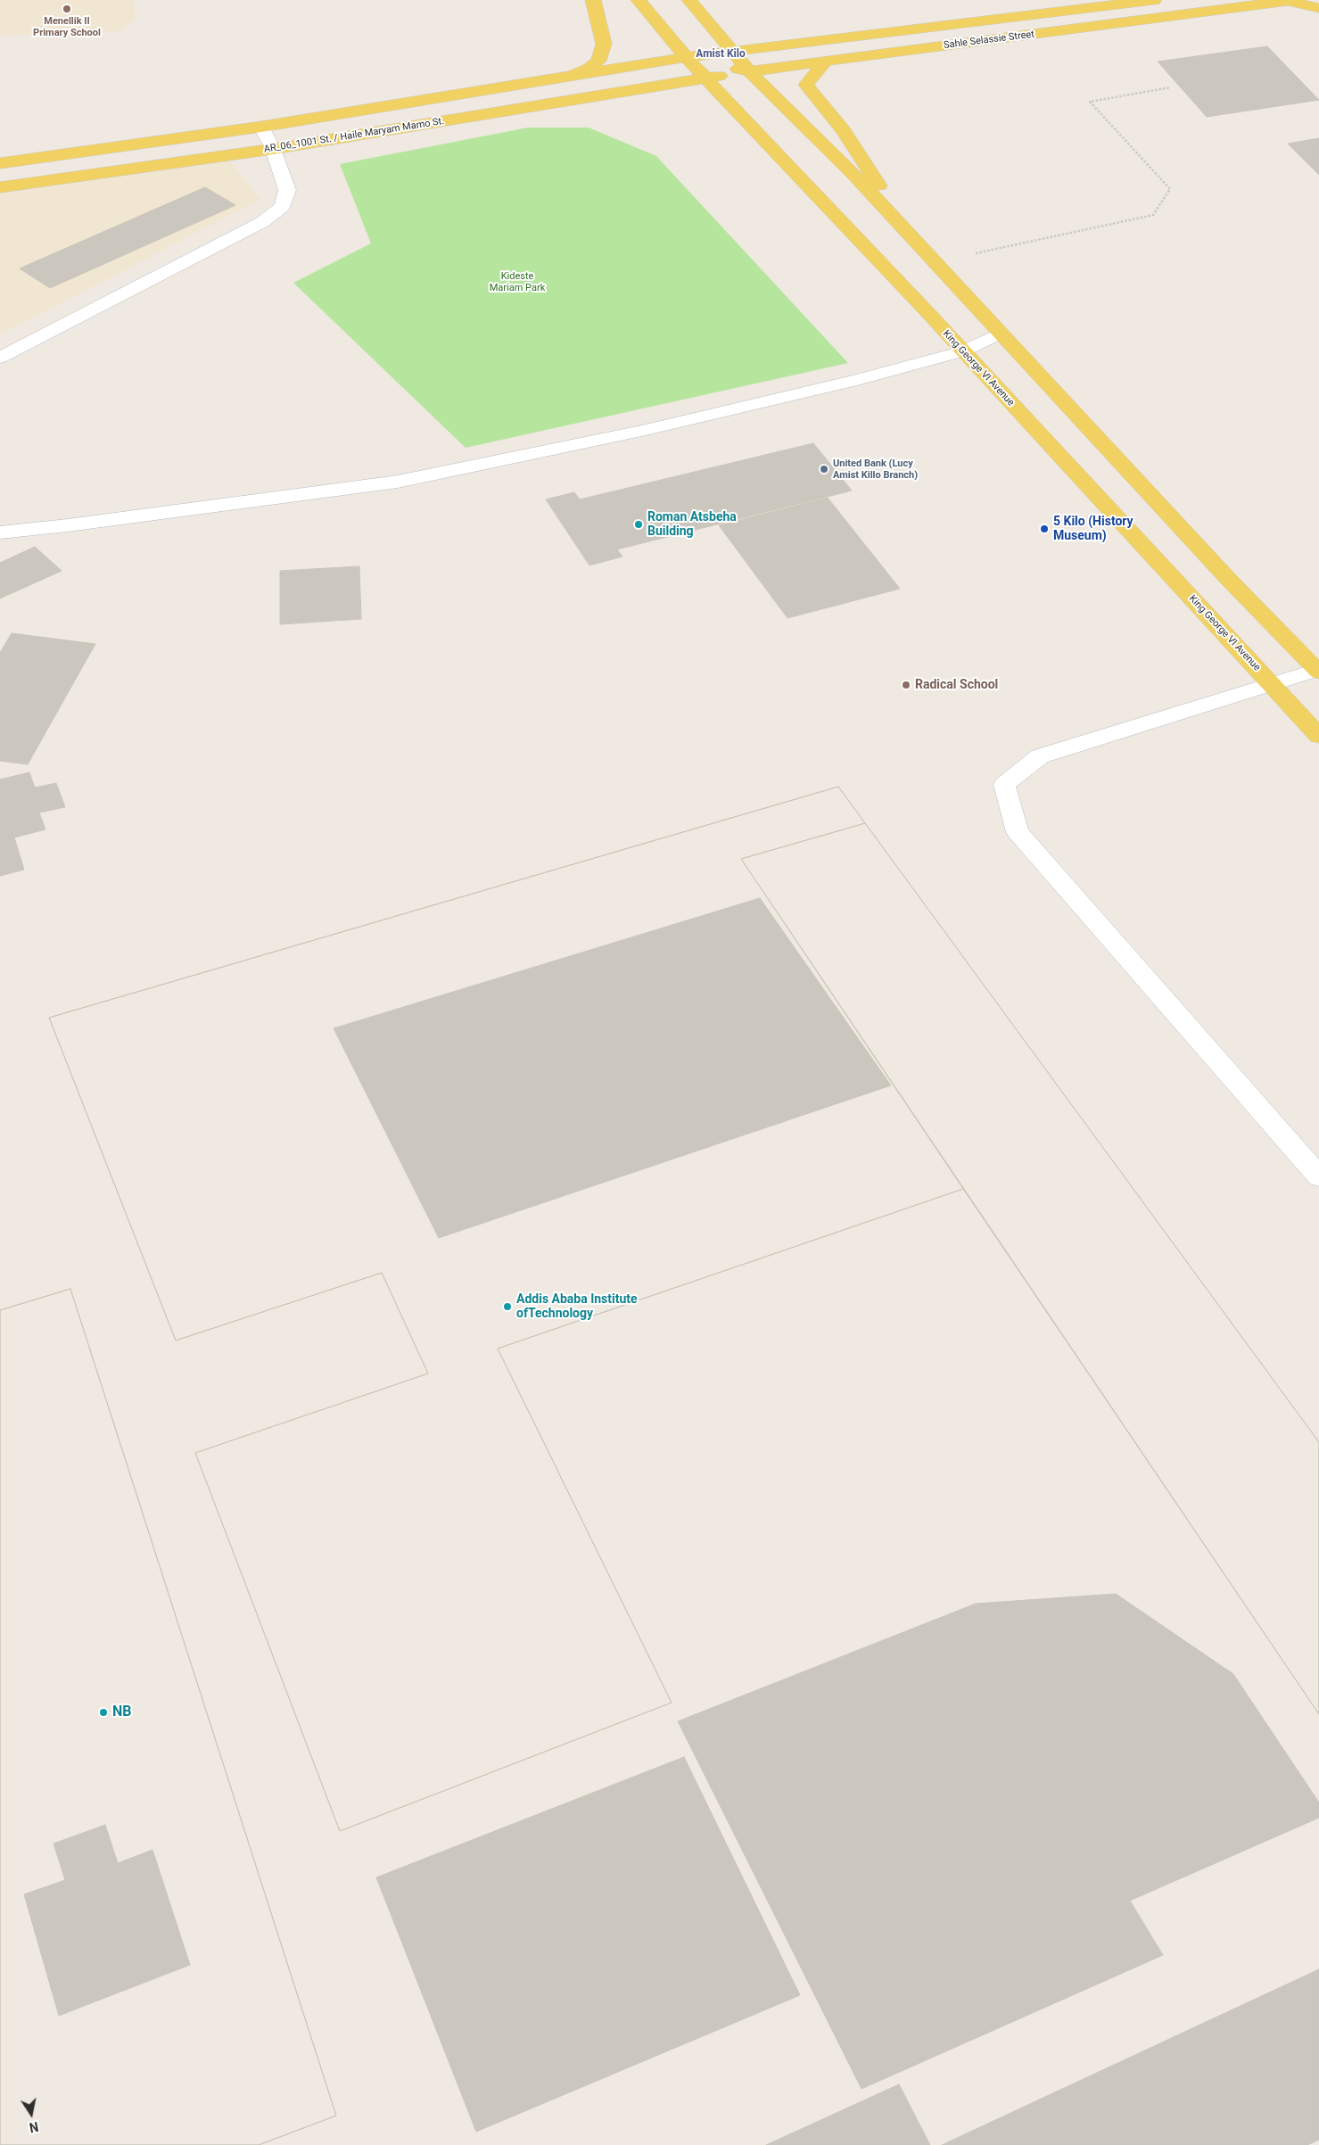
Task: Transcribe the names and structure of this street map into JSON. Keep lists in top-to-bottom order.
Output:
{
  "streets": {
    "main road": ["Sahle Selassie Street", "AR_06_1001 St. / Haile Maryam Mamo St.", "King George VI Avenue"]
  },
  "crossings": [
    ["Sahle Selassie Street", "AR_06_1001 St. / Haile Maryam Mamo St."],
    ["Sahle Selassie Street", "King George VI Avenue"],
    ["AR_06_1001 St. / Haile Maryam Mamo St.", "King George VI Avenue"]
  ],
  "districts": ["Amist Kilo"],
  "parks": ["Kideste Mariam Park"],
  "places": [
    "Menellik II Primary School",
    "United Bank (Lucy Amist Killo Branch)",
    "Roman Atsbeha Building",
    "5 Kilo (History Museum)",
    "Radical School",
    "Addis Ababa Institute ofTechnology",
    "NB"
  ],
  "north": "bottom"
}
